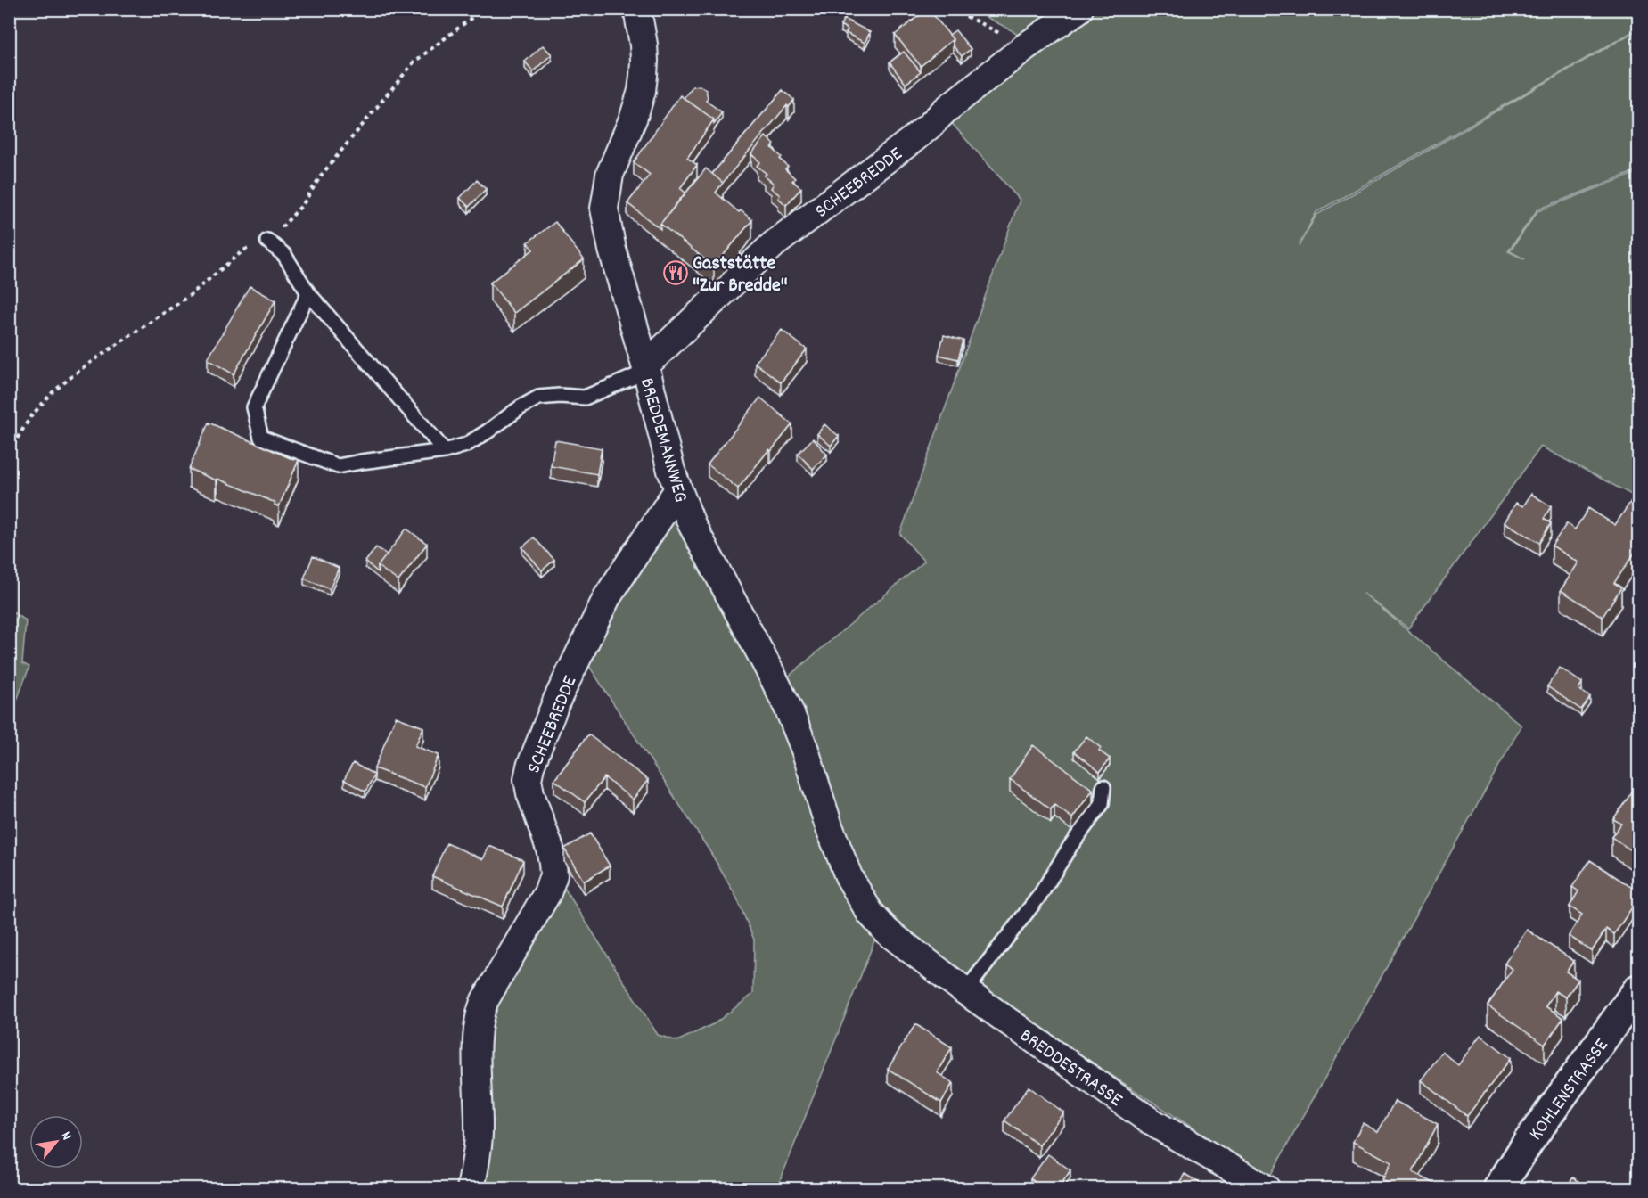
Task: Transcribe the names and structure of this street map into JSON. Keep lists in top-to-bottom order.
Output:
{
  "streets": {
    "street": [
      "SCHEEBREDDE",
      "BREDDEMANNWEG",
      "BREDDESTRASSE",
      "KOHLENSTRASSE"
    ]
  },
  "crossings": [
    ["SCHEEBREDDE", "BREDDEMANNWEG"],
    ["BREDDEMANNWEG", "BREDDESTRASSE"]
  ],
  "places": {
    "restaurant": ["Gaststätte \"Zur Bredde\""]
  },
  "north": "top right"
}
